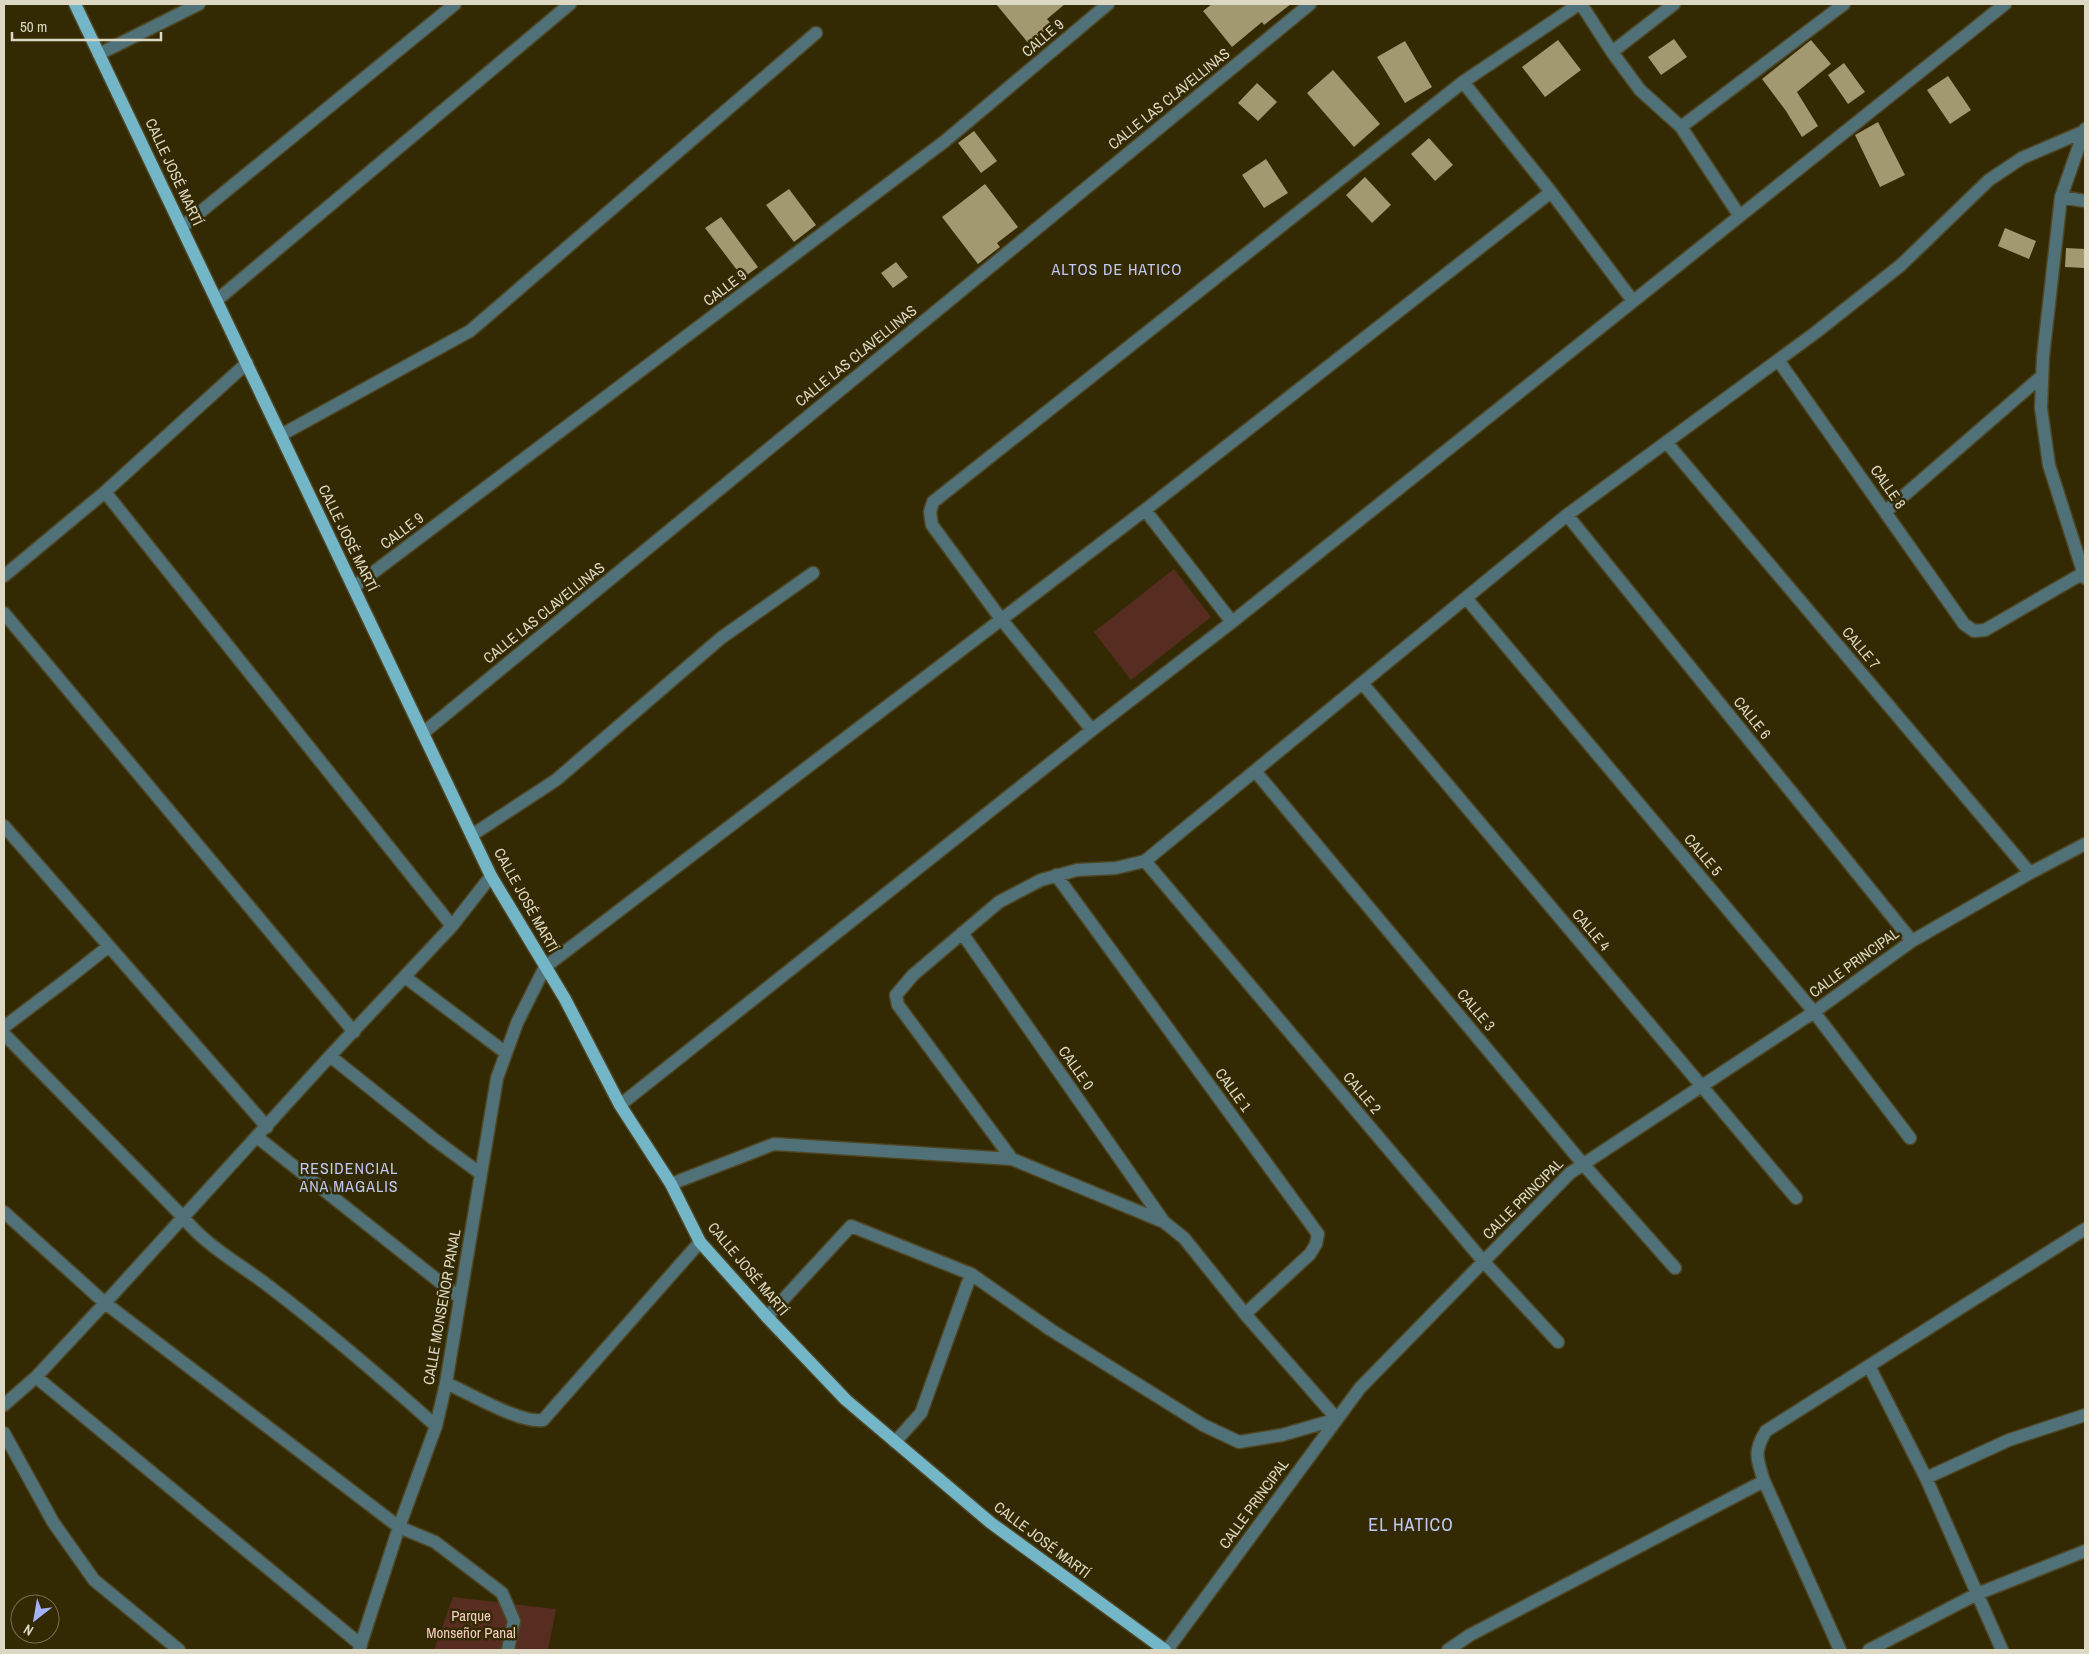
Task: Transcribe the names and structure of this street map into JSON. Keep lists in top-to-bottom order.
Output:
{
  "streets": {
    "main road": ["CALLE JOSÉ MARTÍ"],
    "street": [
      "CALLE 9",
      "CALLE LAS CLAVELLINAS",
      "CALLE 8",
      "CALLE 7",
      "CALLE 6",
      "CALLE 5",
      "CALLE 4",
      "CALLE PRINCIPAL",
      "CALLE 3",
      "CALLE 0",
      "CALLE 1",
      "CALLE 2",
      "CALLE MONSEÑOR PANAL"
    ]
  },
  "crossings": [
    ["CALLE 9", "CALLE JOSÉ MARTÍ"],
    ["CALLE LAS CLAVELLINAS", "CALLE JOSÉ MARTÍ"],
    ["CALLE JOSÉ MARTÍ", "CALLE PRINCIPAL"],
    ["CALLE JOSÉ MARTÍ", "CALLE MONSEÑOR PANAL"],
    ["CALLE 7", "CALLE PRINCIPAL"],
    ["CALLE 6", "CALLE PRINCIPAL"],
    ["CALLE 5", "CALLE PRINCIPAL"],
    ["CALLE 4", "CALLE PRINCIPAL"],
    ["CALLE PRINCIPAL", "CALLE 3"],
    ["CALLE PRINCIPAL", "CALLE 2"]
  ],
  "districts": ["ALTOS DE HATICO", "RESIDENCIAL ANA MAGALIS", "EL HATICO"],
  "parks": ["Parque Monseñor Panal"],
  "scale_bar": "50 m",
  "north": "bottom left"
}
